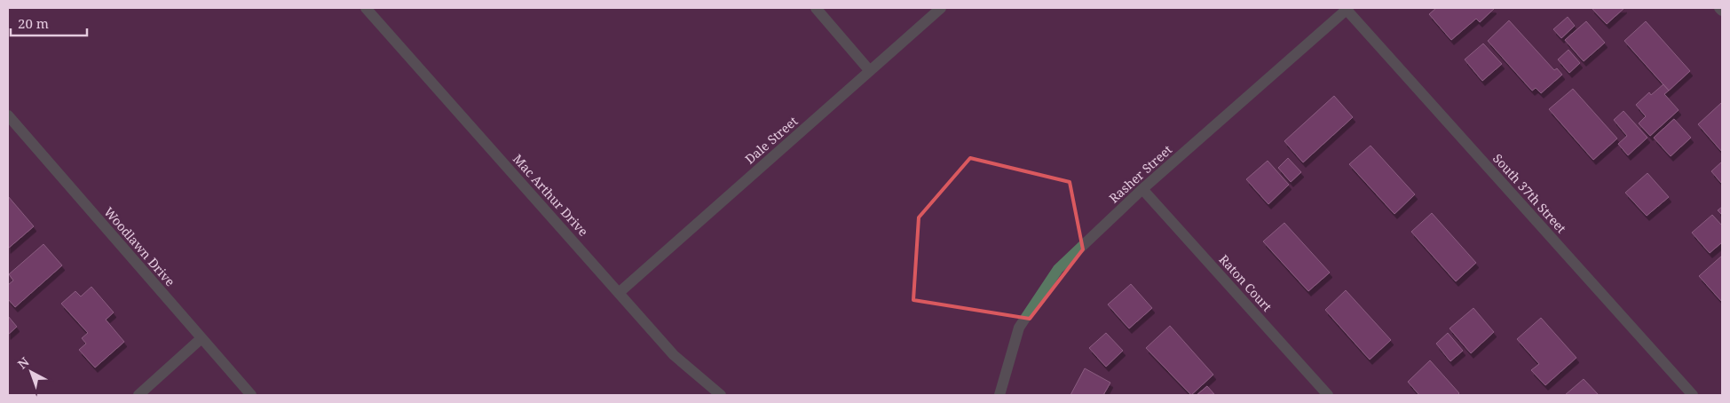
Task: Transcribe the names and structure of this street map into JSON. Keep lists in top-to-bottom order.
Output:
{
  "streets": {
    "street": [
      "Dale Street",
      "Rasher Street",
      "South 37th Street",
      "Mac Arthur Drive",
      "Woodlawn Drive",
      "Raton Court"
    ]
  },
  "crossings": [
    ["Dale Street", "Mac Arthur Drive"],
    ["Rasher Street", "South 37th Street"],
    ["Rasher Street", "Raton Court"]
  ],
  "scale_bar": "20 m",
  "north": "top left"
}
